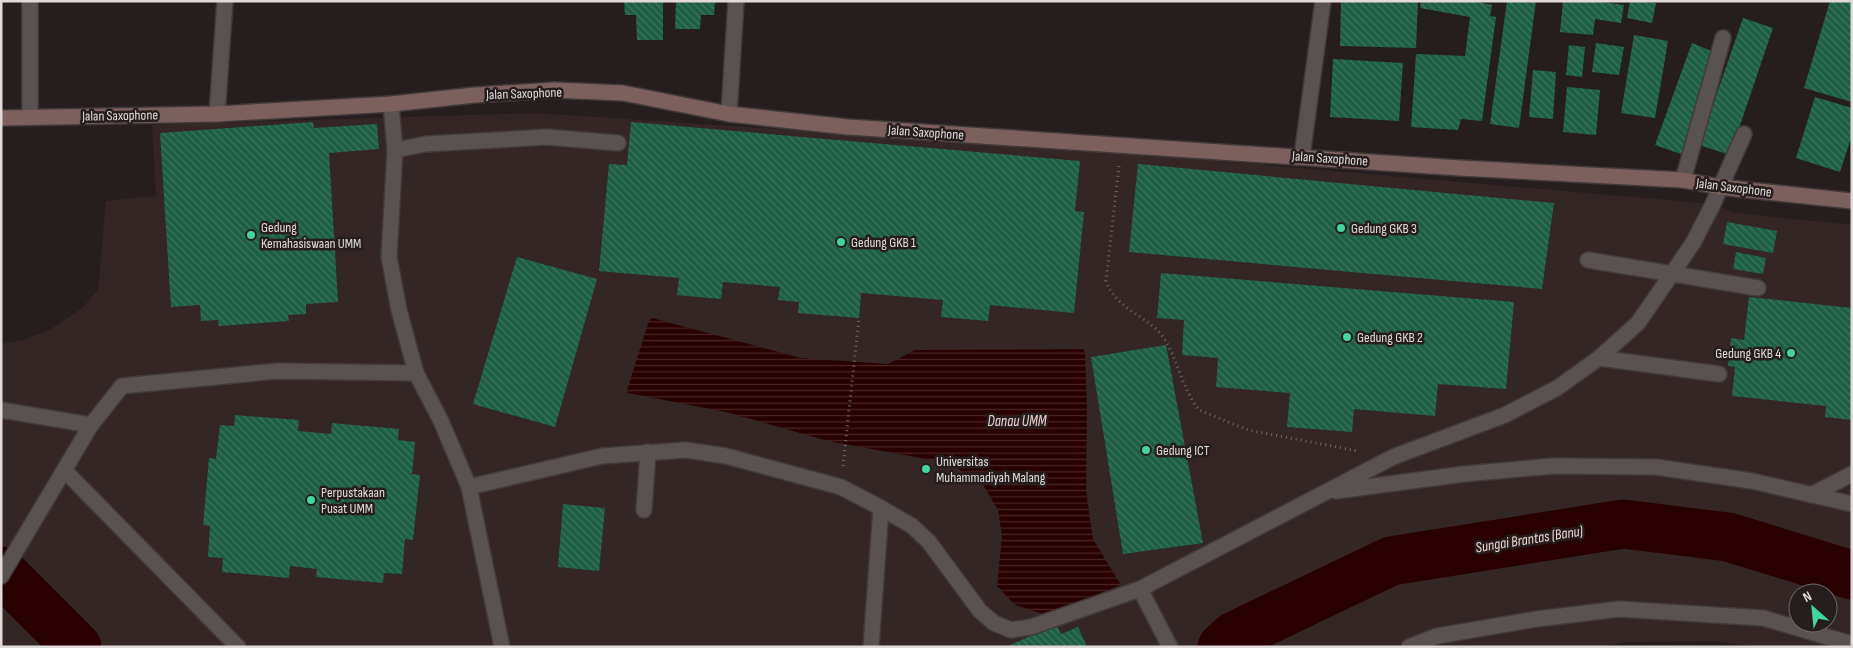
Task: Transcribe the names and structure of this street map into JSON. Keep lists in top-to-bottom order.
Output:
{
  "streets": {
    "main road": ["Jalan Saxophone"]
  },
  "water": ["Danau UMM", "Sungai Brantas (Banu)"],
  "places": [
    "Gedung GKB 3",
    "Gedung Kemahasiswaan UMM",
    "Gedung GKB 1",
    "Gedung GKB 2",
    "Gedung GKB 4",
    "Gedung ICT",
    "Universitas Muhammadiyah Malang",
    "Perpustakaan Pusat UMM"
  ],
  "north": "top left"
}
